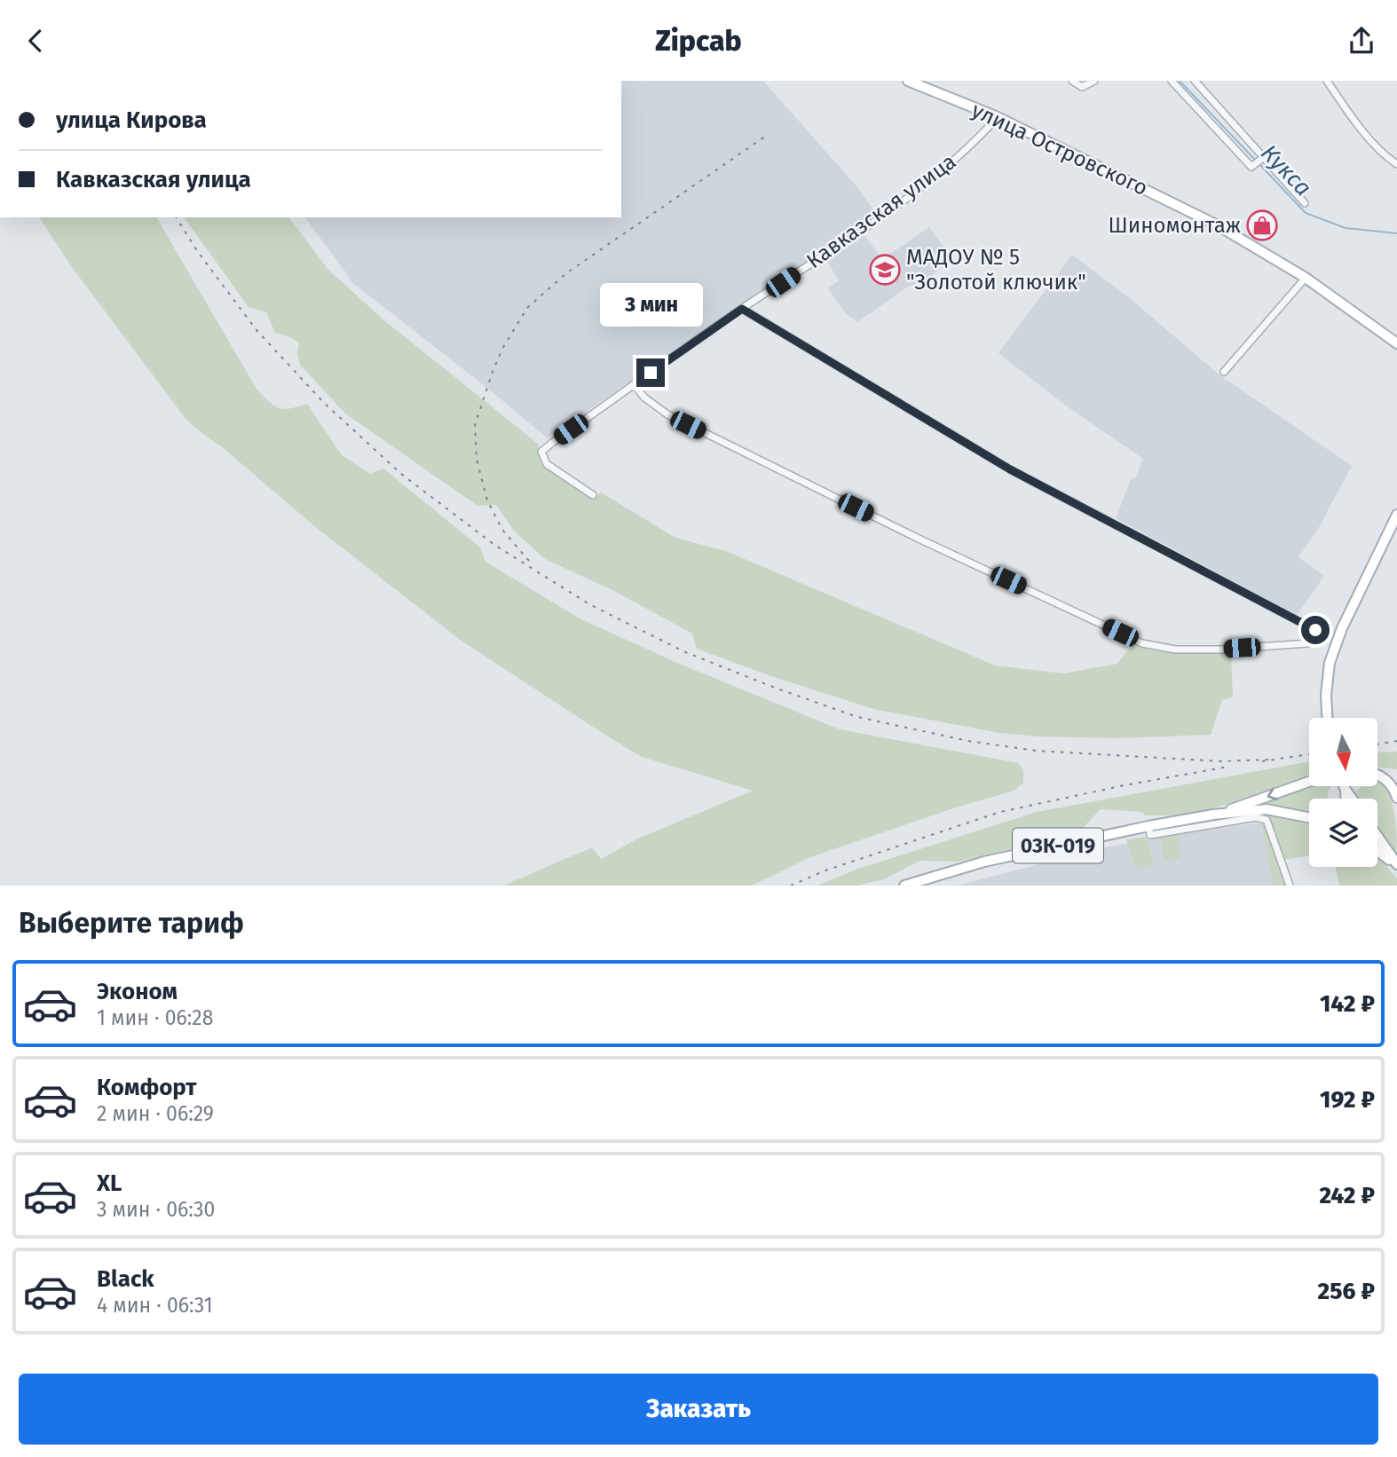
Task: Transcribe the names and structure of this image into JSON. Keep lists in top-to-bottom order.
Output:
{
  "streets": {
    "main road": ["улица Островского", "03К-019"],
    "street": ["Кавказская улица"]
  },
  "crossings": [
    ["улица Островского", "Кавказская улица"]
  ],
  "water": ["Кукса"],
  "places": {
    "shop": ["Шиномонтаж"],
    "school or university": ["МАДОУ № 5 \"Золотой ключик\""]
  },
  "north": "bottom",
  "page": {
    "header": "Zipcab",
    "banner": ["улица Кирова", "Кавказская улица"],
    "bubble": "3 мин",
    "heading": "Выберите тариф",
    "list": [
      {
        "name": "Эконом",
        "note": "1 мин · 06:28",
        "value": "142 ₽"
      },
      {
        "name": "Комфорт",
        "note": "2 мин · 06:29",
        "value": "192 ₽"
      },
      {
        "name": "XL",
        "note": "3 мин · 06:30",
        "value": "242 ₽"
      },
      {
        "name": "Black",
        "note": "4 мин · 06:31",
        "value": "256 ₽"
      }
    ],
    "buttons": "Заказать"
  }
}
